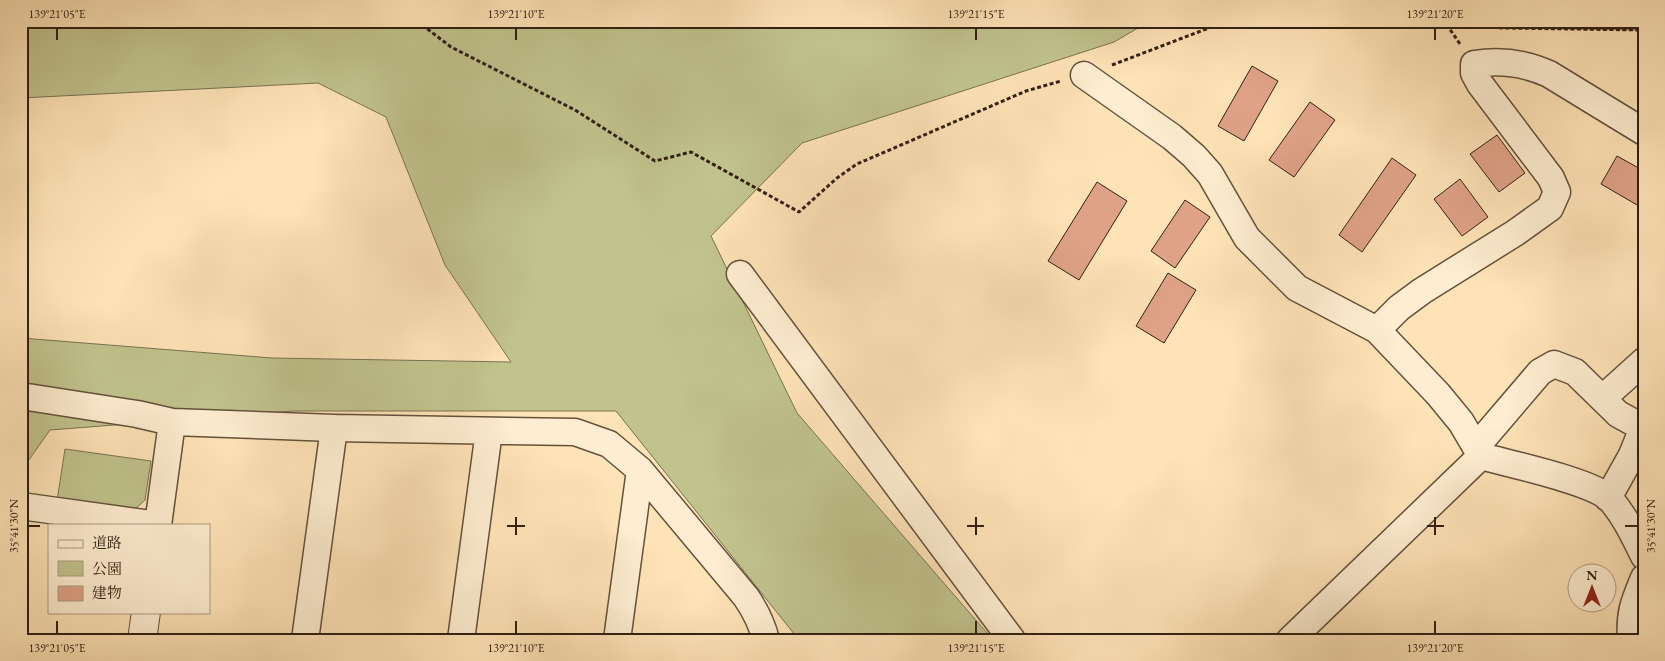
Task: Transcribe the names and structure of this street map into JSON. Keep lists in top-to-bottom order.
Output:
{
  "legend": ["道路", "公園", "建物"],
  "north": "top",
  "coordinates": [
    "139°21'05\"E",
    "139°21'10\"E",
    "139°21'15\"E",
    "139°21'20\"E",
    "35°41'30\"N"
  ]
}
